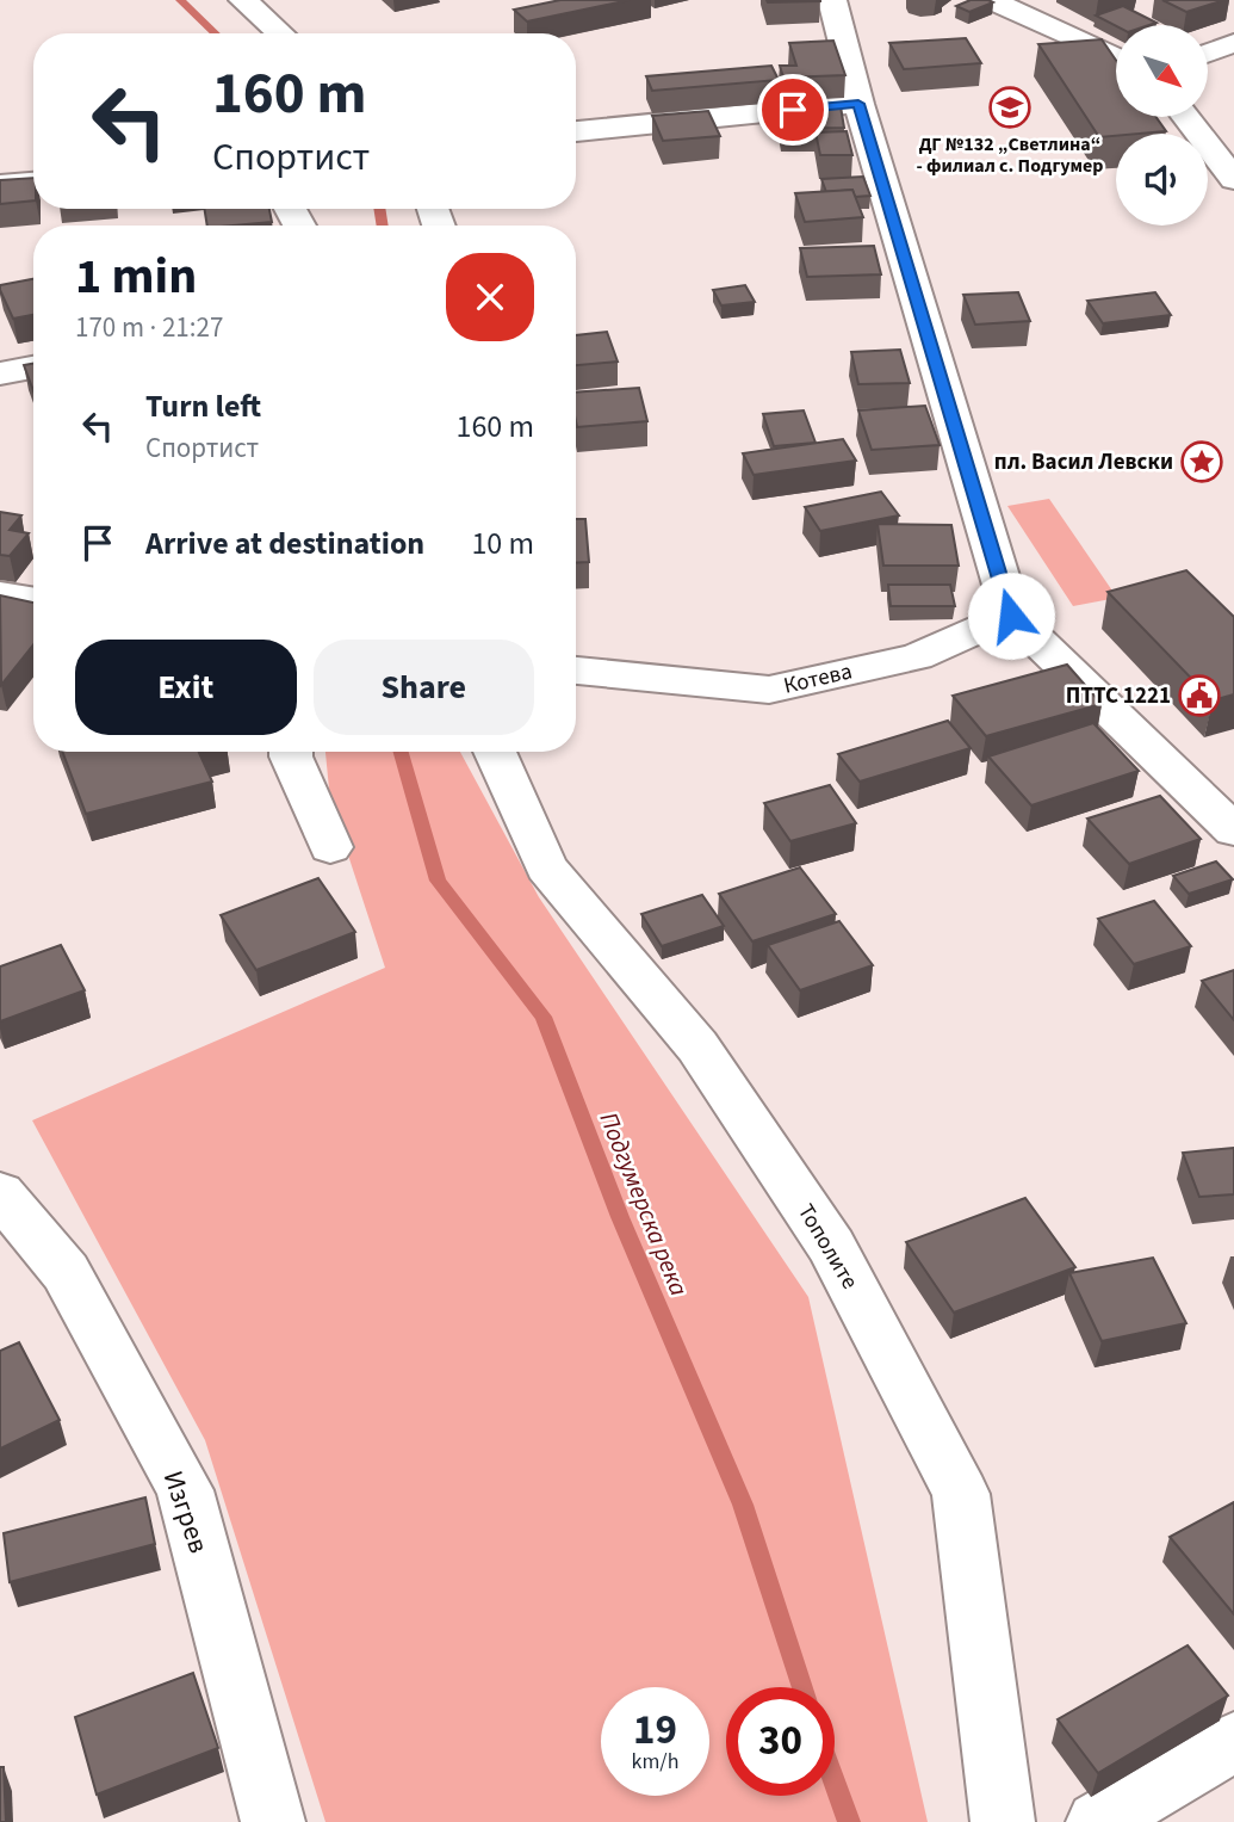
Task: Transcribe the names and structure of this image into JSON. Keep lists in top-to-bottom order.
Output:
{
  "streets": {
    "street": ["Котева", "Тополите", "Изгрев"]
  },
  "water": ["Подгумерска река"],
  "places": {
    "school or university": ["ДГ №132 „Светлина“ - филиал с. Подгумер"],
    "place": ["пл. Васил Левски"],
    "public building": ["ПТТС 1221"]
  },
  "north": "bottom right",
  "page": {
    "turn": ["160 m", "Спортист"],
    "heading": ["1 min", "170 m · 21:27"],
    "list": [
      {
        "name": "Turn left",
        "note": "Спортист",
        "value": "160 m"
      },
      {
        "name": "Arrive at destination",
        "value": "10 m"
      }
    ],
    "buttons": ["Exit", "Share"],
    "speed": "19 km/h",
    "limit": "30"
  }
}
